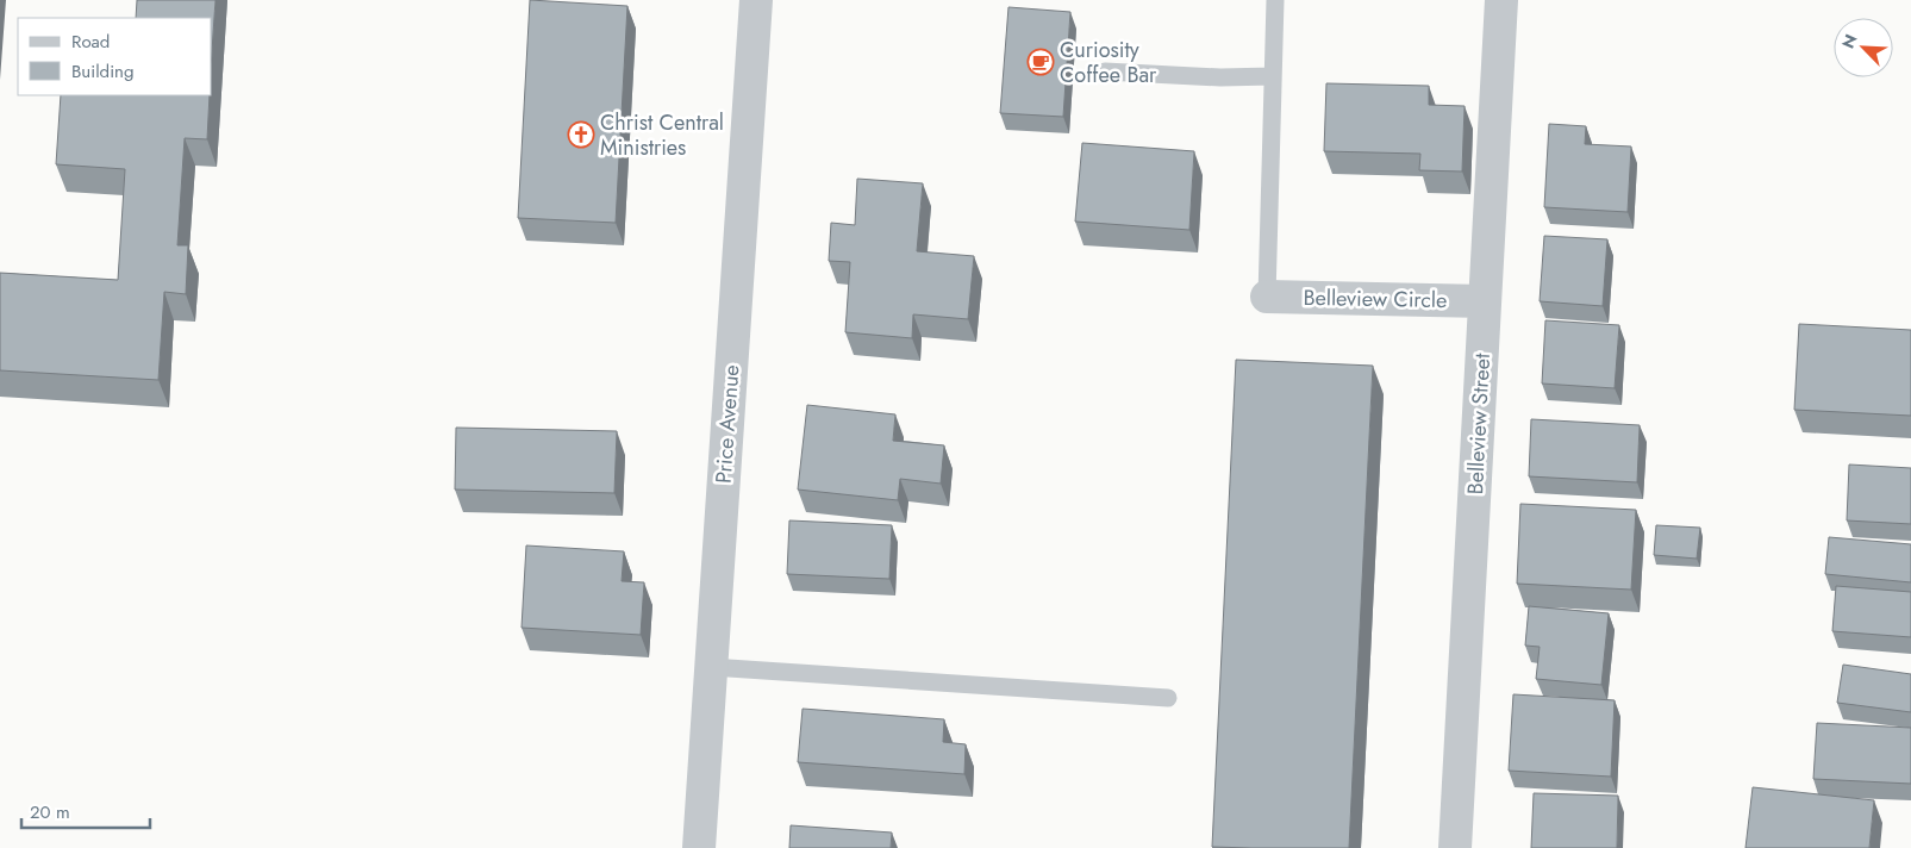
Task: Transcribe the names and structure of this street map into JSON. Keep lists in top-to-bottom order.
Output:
{
  "streets": {
    "street": ["Belleview Circle", "Price Avenue", "Belleview Street"]
  },
  "crossings": [
    ["Belleview Circle", "Belleview Street"]
  ],
  "places": {
    "cafe": ["Curiosity Coffee Bar"],
    "church": ["Christ Central Ministries"]
  },
  "legend": ["Road", "Building"],
  "scale_bar": "20 m",
  "north": "top left"
}
